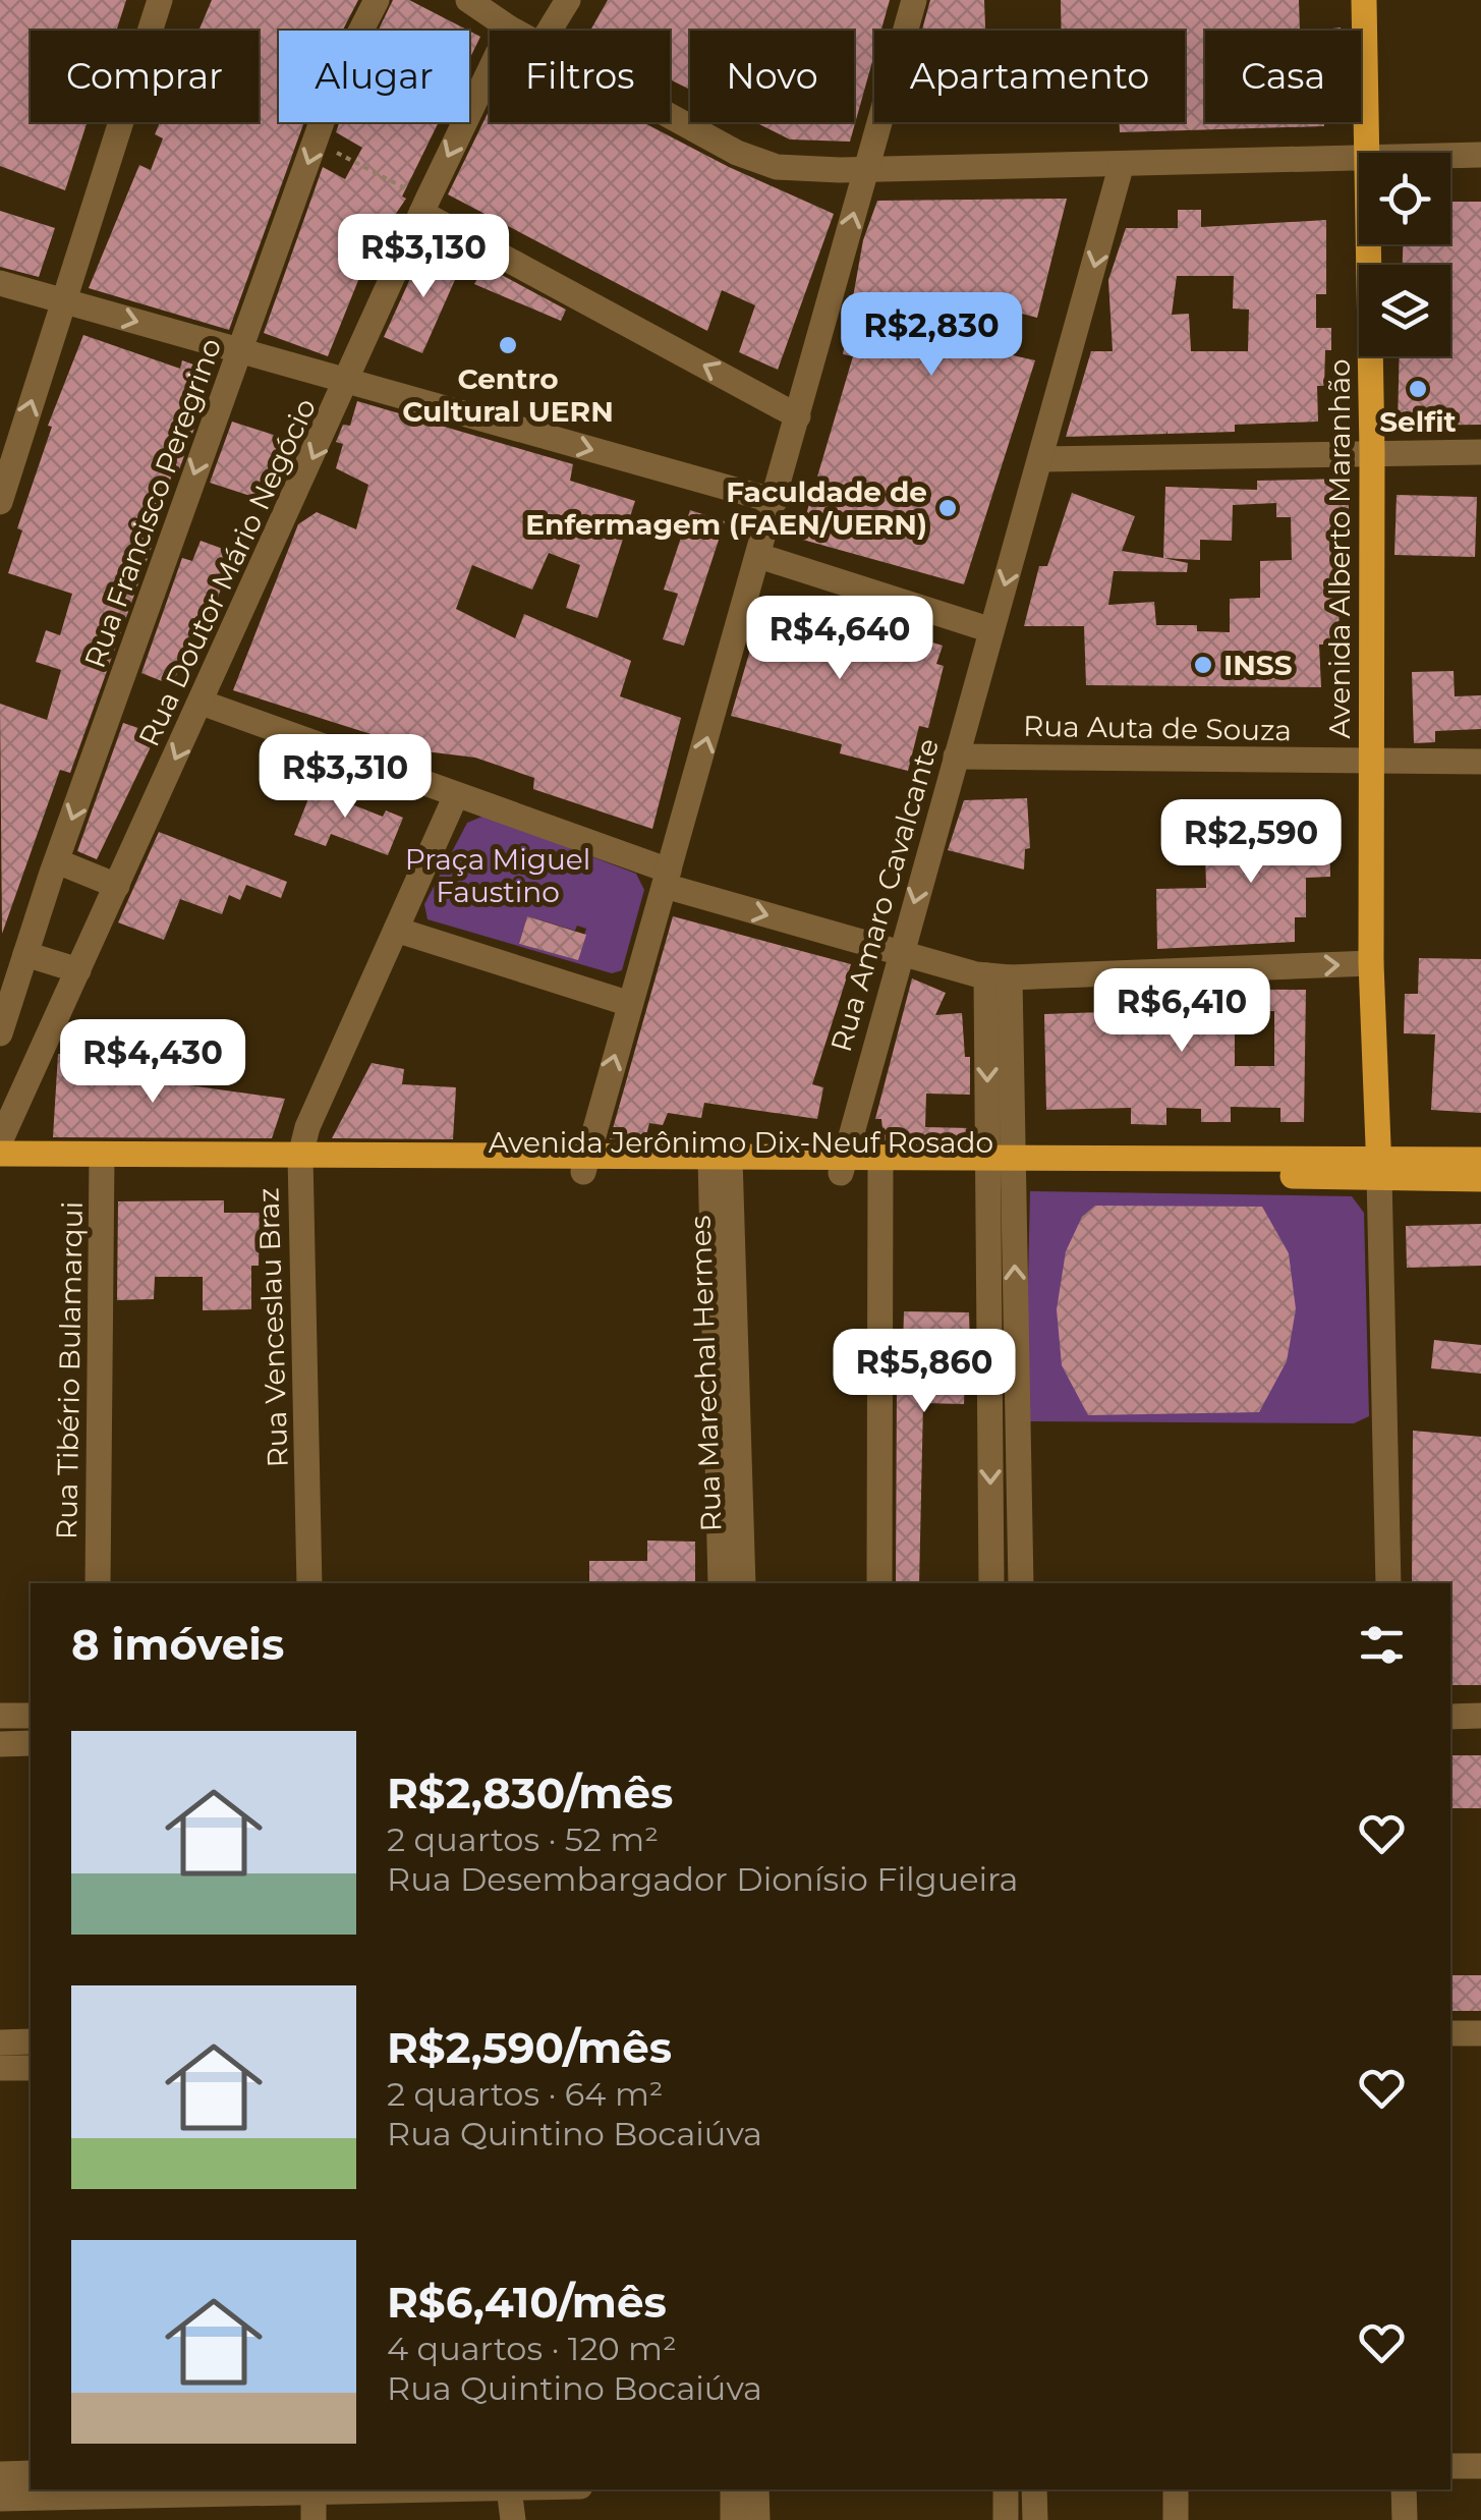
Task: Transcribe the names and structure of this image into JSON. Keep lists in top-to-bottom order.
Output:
{
  "streets": {
    "main road": ["Avenida Alberto Maranhão", "Avenida Jerônimo Dix-Neuf Rosado"],
    "street": [
      "Rua Francisco Peregrino",
      "Rua Doutor Mário Negócio",
      "Rua Auta de Souza",
      "Rua Amaro Cavalcante",
      "Rua Venceslau Braz",
      "Rua Tibério Bulamarqui",
      "Rua Marechal Hermes"
    ]
  },
  "crossings": [
    ["Avenida Alberto Maranhão", "Rua Auta de Souza"],
    ["Avenida Alberto Maranhão", "Avenida Jerônimo Dix-Neuf Rosado"],
    ["Rua Auta de Souza", "Rua Amaro Cavalcante"],
    ["Rua Amaro Cavalcante", "Avenida Jerônimo Dix-Neuf Rosado"],
    ["Avenida Jerônimo Dix-Neuf Rosado", "Rua Venceslau Braz"],
    ["Avenida Jerônimo Dix-Neuf Rosado", "Rua Tibério Bulamarqui"],
    ["Avenida Jerônimo Dix-Neuf Rosado", "Rua Marechal Hermes"]
  ],
  "one_way": ["Rua Doutor Mário Negócio", "Rua Amaro Cavalcante"],
  "parks": ["Praça Miguel Faustino"],
  "places": [
    "Centro Cultural UERN",
    "Selfit",
    "Faculdade de Enfermagem (FAEN/UERN)",
    "INSS"
  ],
  "page": {
    "chip": [
      "Comprar",
      "Alugar",
      "Filtros",
      "Novo",
      "Apartamento",
      "Casa"
    ],
    "price": [
      "R$3,130",
      "R$2,830",
      "R$4,640",
      "R$3,310",
      "R$2,590",
      "R$6,410",
      "R$4,430",
      "R$5,860"
    ],
    "heading": "8 imóveis",
    "list": [
      {
        "name": "R$2,830/mês",
        "note": "2 quartos · 52 m² · Rua Desembargador Dionísio Filgueira"
      },
      {
        "name": "R$2,590/mês",
        "note": "2 quartos · 64 m² · Rua Quintino Bocaiúva"
      },
      {
        "name": "R$6,410/mês",
        "note": "4 quartos · 120 m² · Rua Quintino Bocaiúva"
      }
    ]
  }
}
